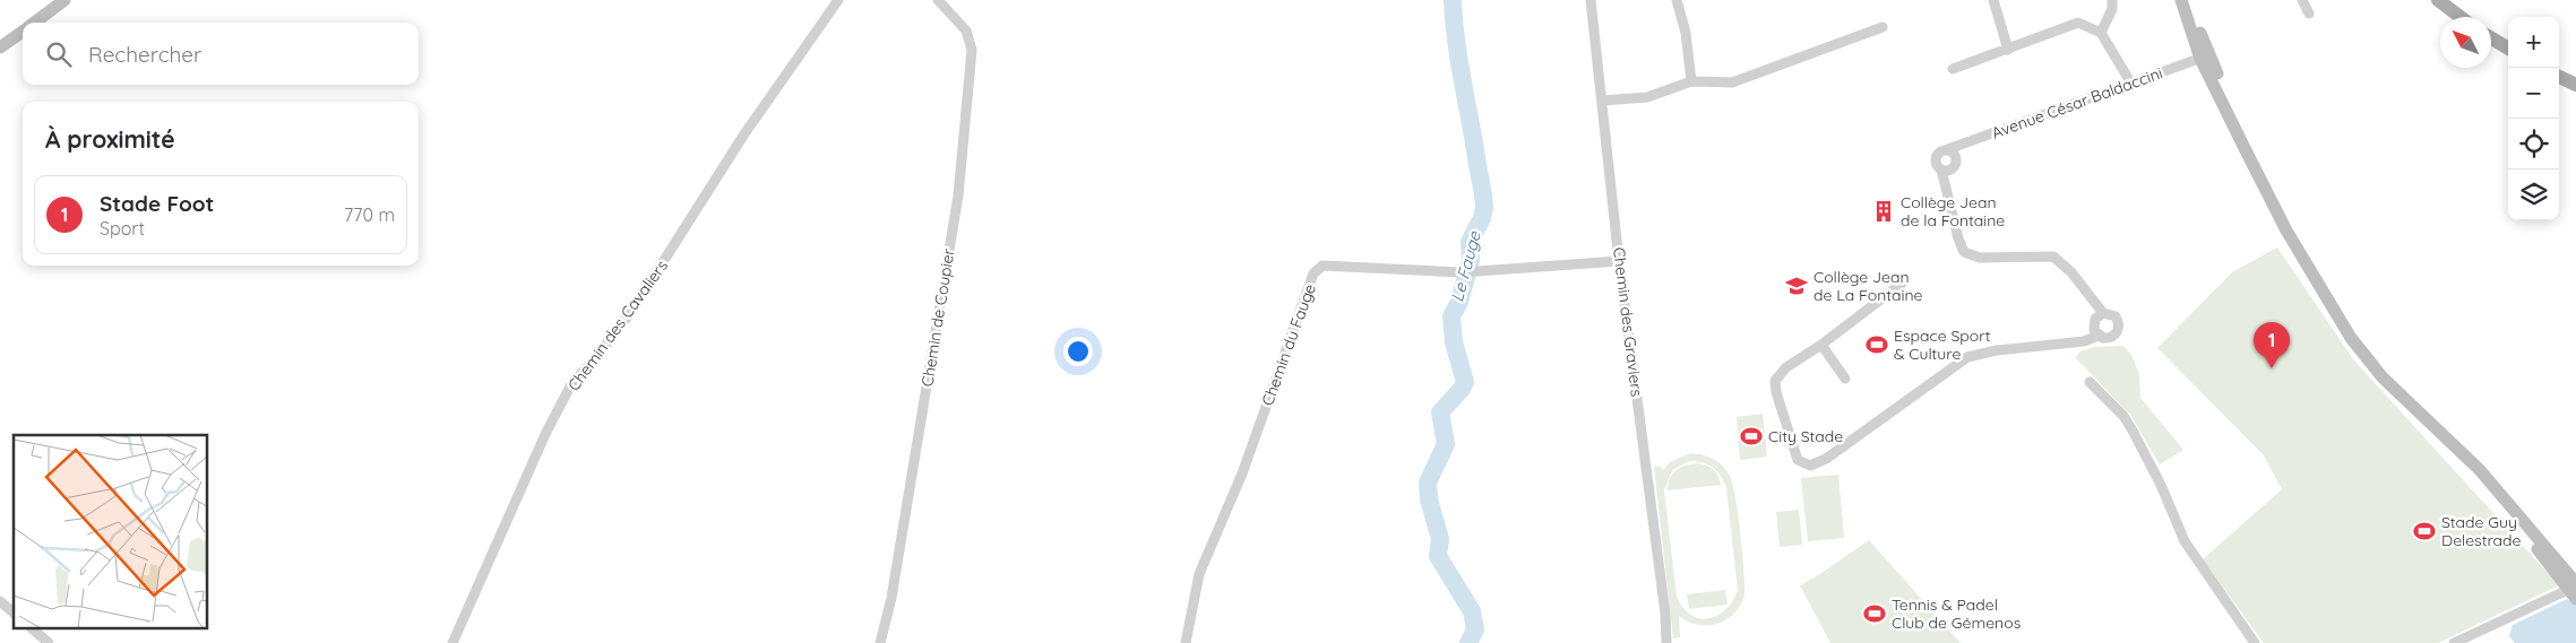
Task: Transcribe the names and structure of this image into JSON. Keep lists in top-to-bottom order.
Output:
{
  "streets": {
    "street": [
      "Avenue César Baldaccini",
      "Chemin de Coupier",
      "Chemin des Graviers",
      "Chemin des Cavaliers",
      "Chemin du Fauge"
    ]
  },
  "crossings": [
    ["Chemin des Graviers", "Chemin du Fauge"]
  ],
  "water": ["Le Fauge"],
  "places": {
    "building": ["Collège Jean de la Fontaine"],
    "school or university": ["Collège Jean de La Fontaine"],
    "sports": [
      "Espace Sport & Culture",
      "City Stade",
      "Stade Guy Delestrade",
      "Tennis & Padel Club de Gémenos"
    ]
  },
  "north": "top left",
  "page": {
    "map_buttons": ["+", "−"],
    "search": "Rechercher",
    "heading": "À proximité",
    "list": [
      {
        "mark": "1",
        "name": "Stade Foot",
        "note": "Sport",
        "value": "770 m"
      }
    ],
    "pins": "1"
  }
}
